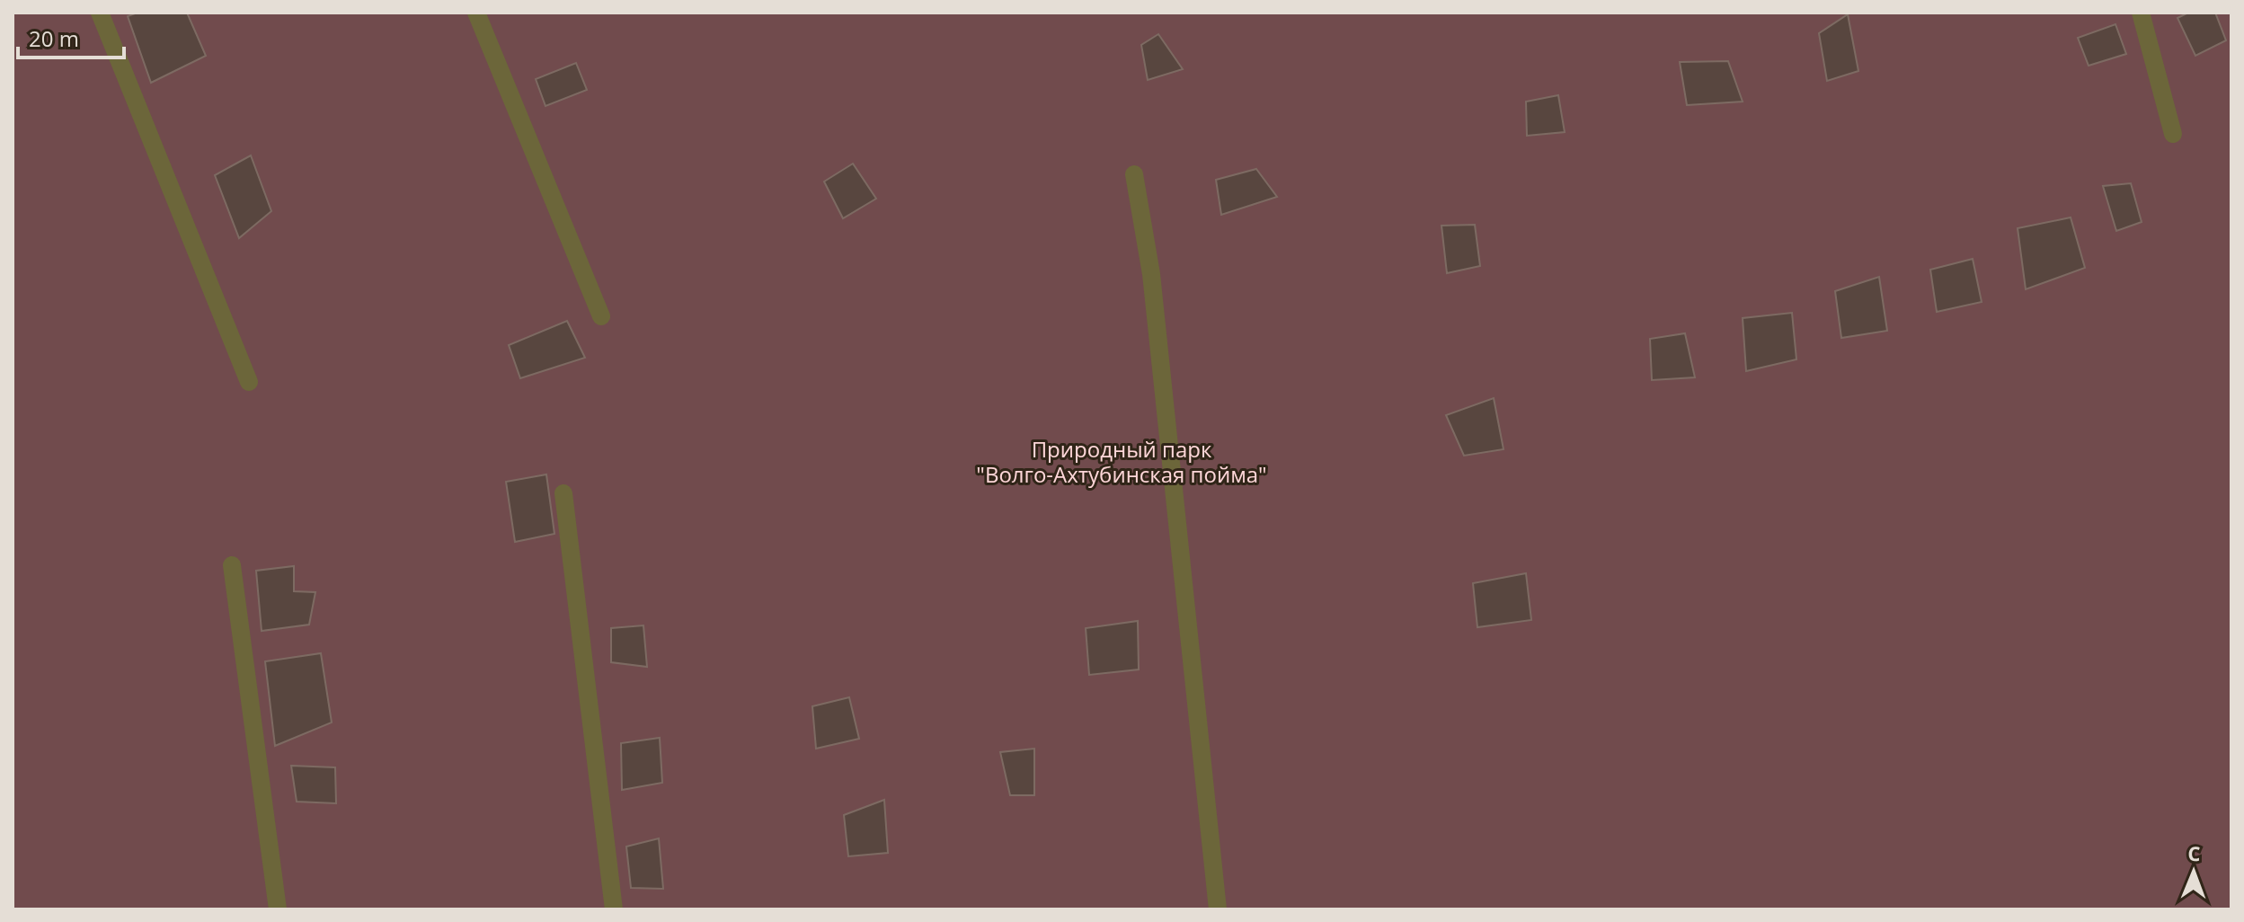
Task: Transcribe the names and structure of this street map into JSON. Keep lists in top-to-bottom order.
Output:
{
  "parks": ["Природный парк \"Волго-Ахтубинская пойма\""],
  "scale_bar": "20 m",
  "north": "top"
}
